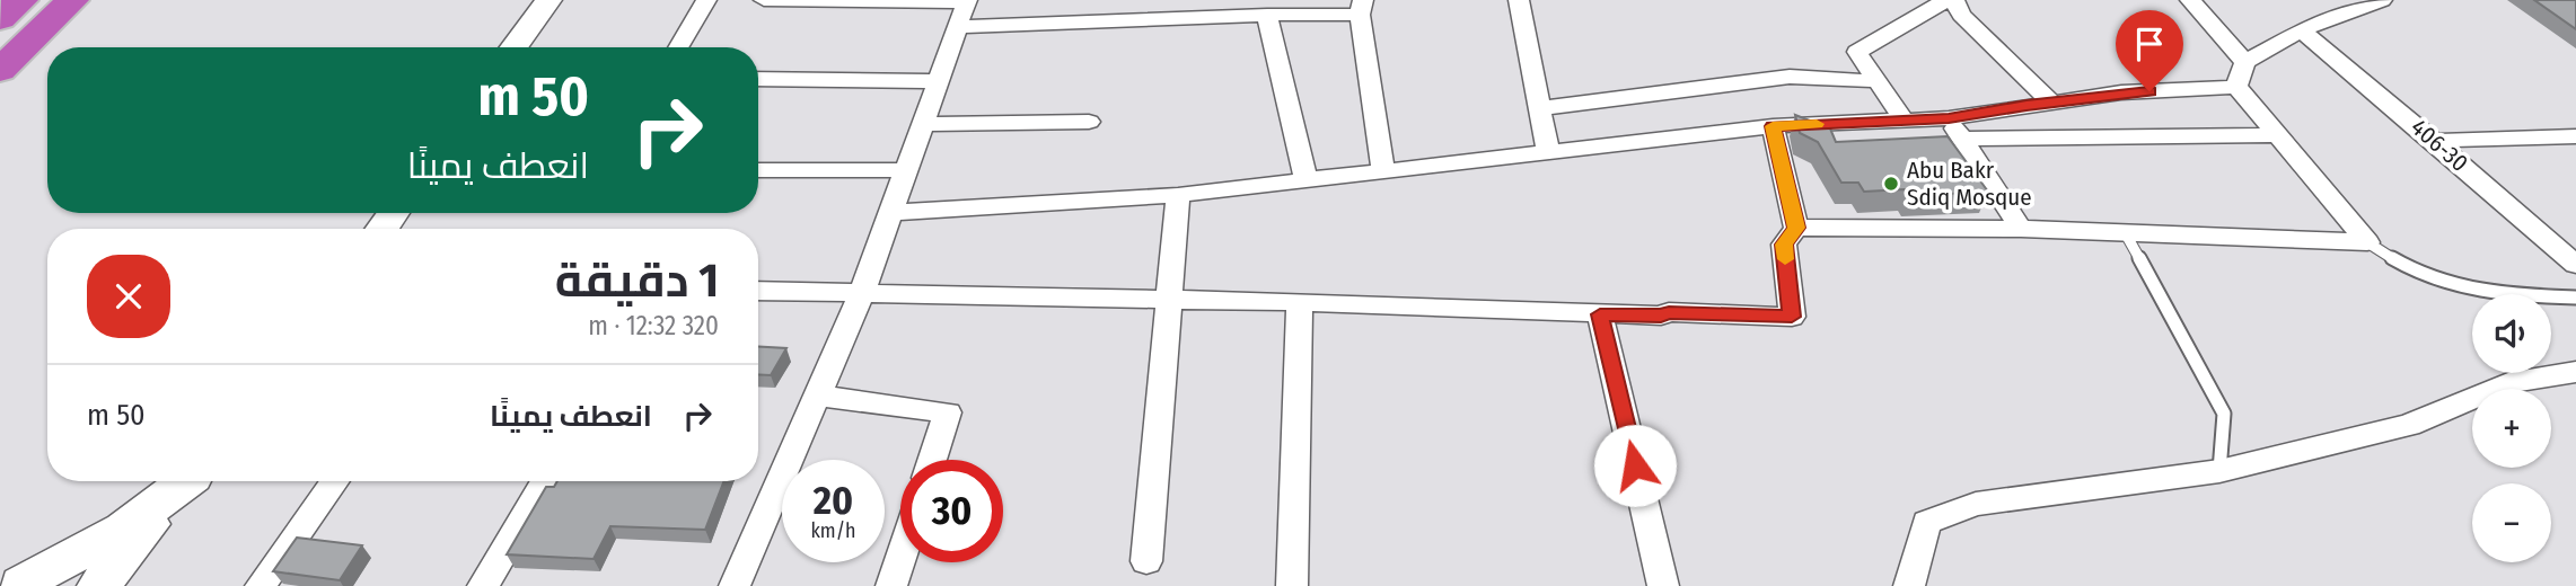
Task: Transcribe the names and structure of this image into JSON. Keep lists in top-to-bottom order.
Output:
{
  "streets": {
    "street": ["406-30"]
  },
  "places": ["Abu Bakr Sdiq Mosque"],
  "page": {
    "turn": ["50 m", "انعطف يمينًا"],
    "heading": ["1 دقيقة", "320 m · 12:32"],
    "map_buttons": ["+", "−"],
    "list": [
      {
        "name": "انعطف يمينًا",
        "value": "50 m"
      }
    ],
    "speed": "20 km/h",
    "limit": "30"
  }
}
